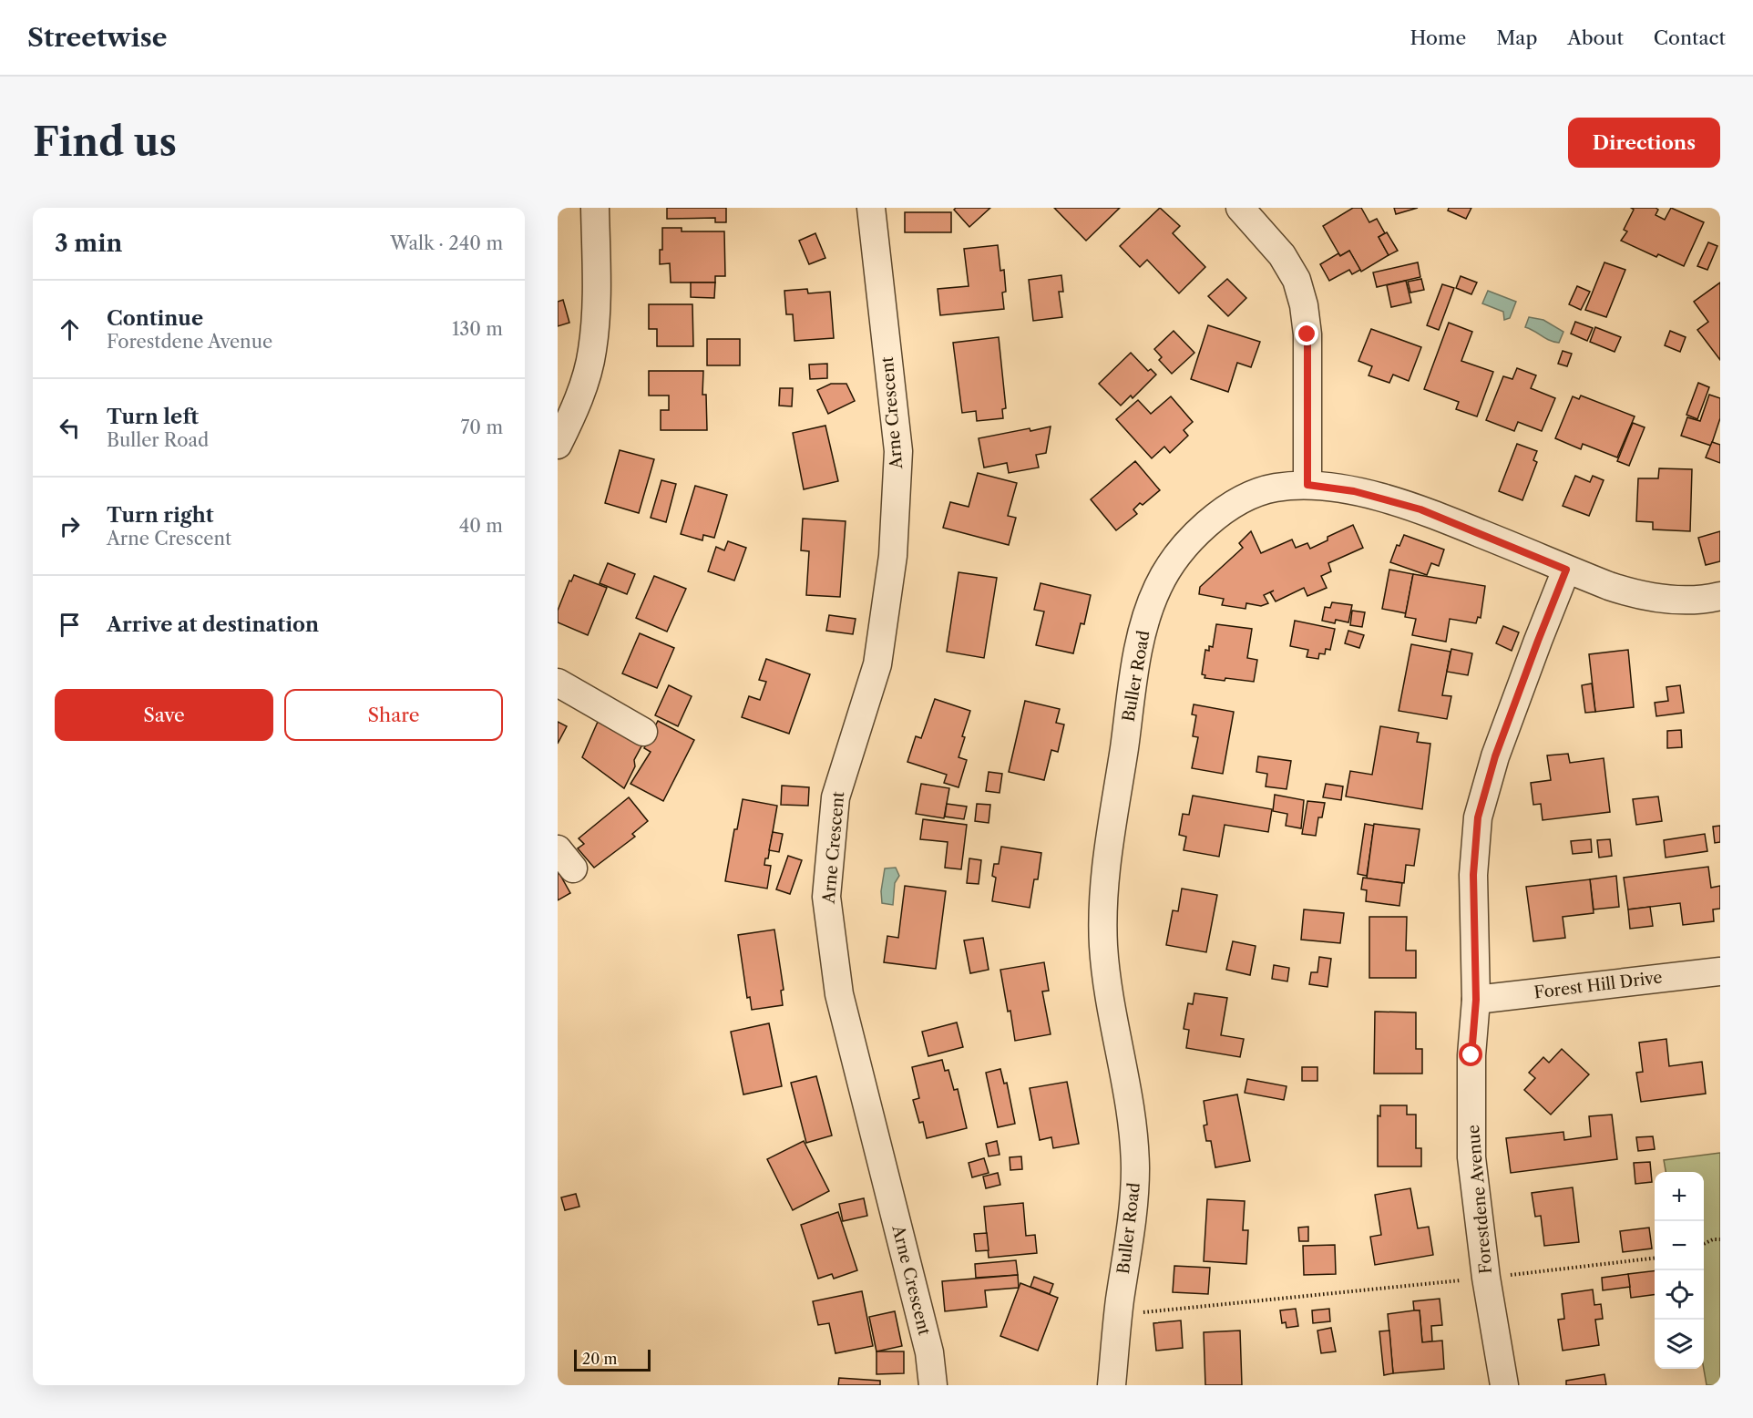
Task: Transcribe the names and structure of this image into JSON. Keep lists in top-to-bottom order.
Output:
{
  "streets": {
    "street": [
      "Arne Crescent",
      "Buller Road",
      "Forest Hill Drive",
      "Forestdene Avenue"
    ]
  },
  "crossings": [
    ["Buller Road", "Forestdene Avenue"],
    ["Forest Hill Drive", "Forestdene Avenue"]
  ],
  "scale_bar": "20 m",
  "page": {
    "header": "Streetwise",
    "nav": [
      "Home",
      "Map",
      "About",
      "Contact"
    ],
    "buttons": [
      "Directions",
      ["Save", "Share"]
    ],
    "title": "Find us",
    "heading": ["3 min", "Walk · 240 m"],
    "list": [
      ["Continue", "Forestdene Avenue", "130 m"],
      ["Turn left", "Buller Road", "70 m"],
      ["Turn right", "Arne Crescent", "40 m"],
      "Arrive at destination"
    ],
    "map_buttons": ["+", "−"],
    "scale": "20 m"
  }
}
